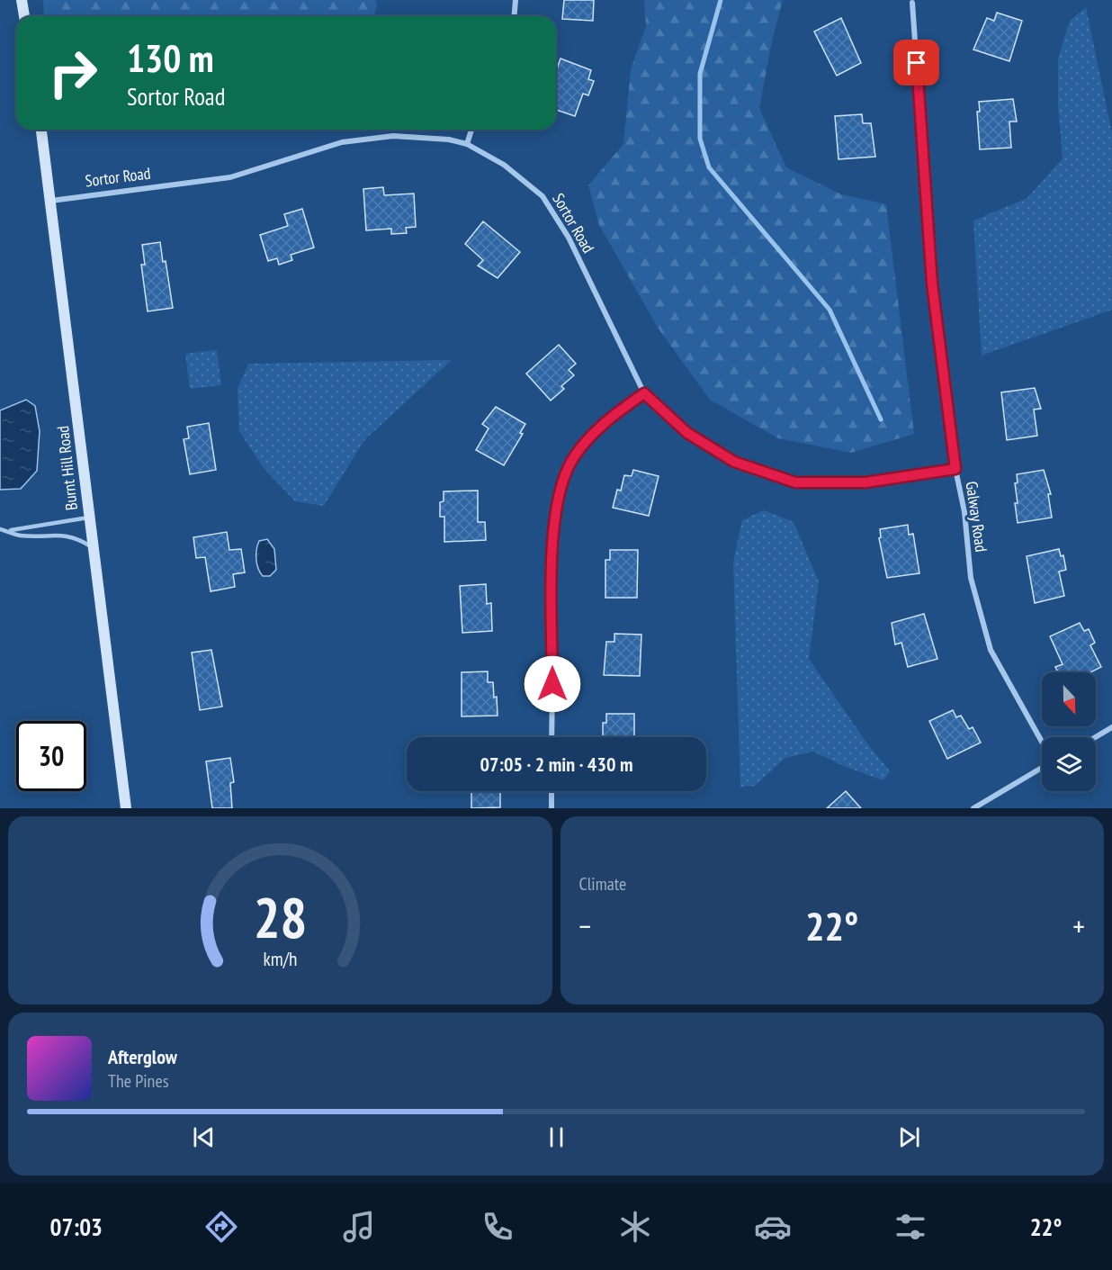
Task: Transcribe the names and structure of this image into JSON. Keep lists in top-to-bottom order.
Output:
{
  "streets": {
    "street": ["Sortor Road", "Burnt Hill Road", "Galway Road"]
  },
  "crossings": [
    ["Sortor Road", "Burnt Hill Road"],
    ["Sortor Road", "Galway Road"]
  ],
  "north": "bottom",
  "page": {
    "turn": ["130 m", "Sortor Road"],
    "limit": "30",
    "trip": "07:05 · 2 min · 430 m",
    "tile": "Climate",
    "heat": ["−", "22°", "+"],
    "song": ["Afterglow", "The Pines"],
    "tabs": ["07:03", "22°"],
    "gauge": ["28", "km/h"]
  }
}
